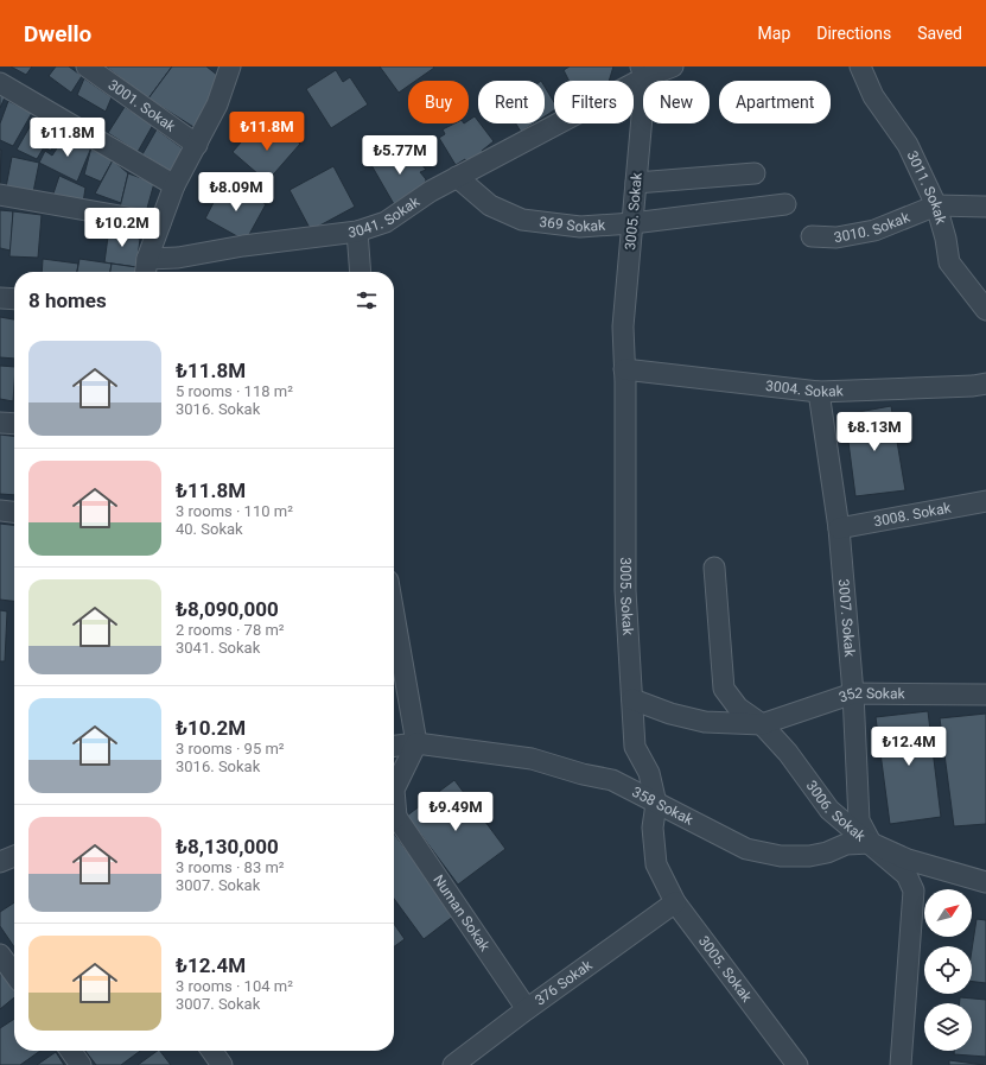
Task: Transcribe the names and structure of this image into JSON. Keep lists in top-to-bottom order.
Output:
{
  "streets": {
    "street": [
      "3001. Sokak",
      "3011. Sokak",
      "3005. Sokak",
      "3041. Sokak",
      "369 Sokak",
      "3010. Sokak",
      "3004. Sokak",
      "3008. Sokak",
      "3007. Sokak",
      "352 Sokak",
      "358 Sokak",
      "3006. Sokak",
      "Numan Sokak",
      "376 Sokak"
    ]
  },
  "crossings": [
    ["3011. Sokak", "3010. Sokak"],
    ["3005. Sokak", "3041. Sokak"],
    ["3005. Sokak", "369 Sokak"],
    ["3005. Sokak", "3004. Sokak"],
    ["3005. Sokak", "358 Sokak"],
    ["3005. Sokak", "376 Sokak"],
    ["3041. Sokak", "369 Sokak"],
    ["3004. Sokak", "3007. Sokak"],
    ["3008. Sokak", "3007. Sokak"],
    ["3007. Sokak", "352 Sokak"],
    ["3007. Sokak", "358 Sokak"],
    ["3007. Sokak", "3006. Sokak"],
    ["352 Sokak", "3006. Sokak"],
    ["358 Sokak", "3006. Sokak"],
    ["Numan Sokak", "376 Sokak"]
  ],
  "north": "top right",
  "page": {
    "header": "Dwello",
    "nav": ["Map", "Directions", "Saved"],
    "chip": [
      "Buy",
      "Rent",
      "Filters",
      "New",
      "Apartment"
    ],
    "price": [
      "₺11.8M",
      "₺11.8M",
      "₺5.77M",
      "₺8.09M",
      "₺10.2M",
      "₺8.13M",
      "₺12.4M",
      "₺9.49M"
    ],
    "heading": "8 homes",
    "list": [
      {
        "name": "₺11.8M",
        "note": "5 rooms · 118 m² · 3016. Sokak"
      },
      {
        "name": "₺11.8M",
        "note": "3 rooms · 110 m² · 40. Sokak"
      },
      {
        "name": "₺8,090,000",
        "note": "2 rooms · 78 m² · 3041. Sokak"
      },
      {
        "name": "₺10.2M",
        "note": "3 rooms · 95 m² · 3016. Sokak"
      },
      {
        "name": "₺8,130,000",
        "note": "3 rooms · 83 m² · 3007. Sokak"
      },
      {
        "name": "₺12.4M",
        "note": "3 rooms · 104 m² · 3007. Sokak"
      }
    ]
  }
}
